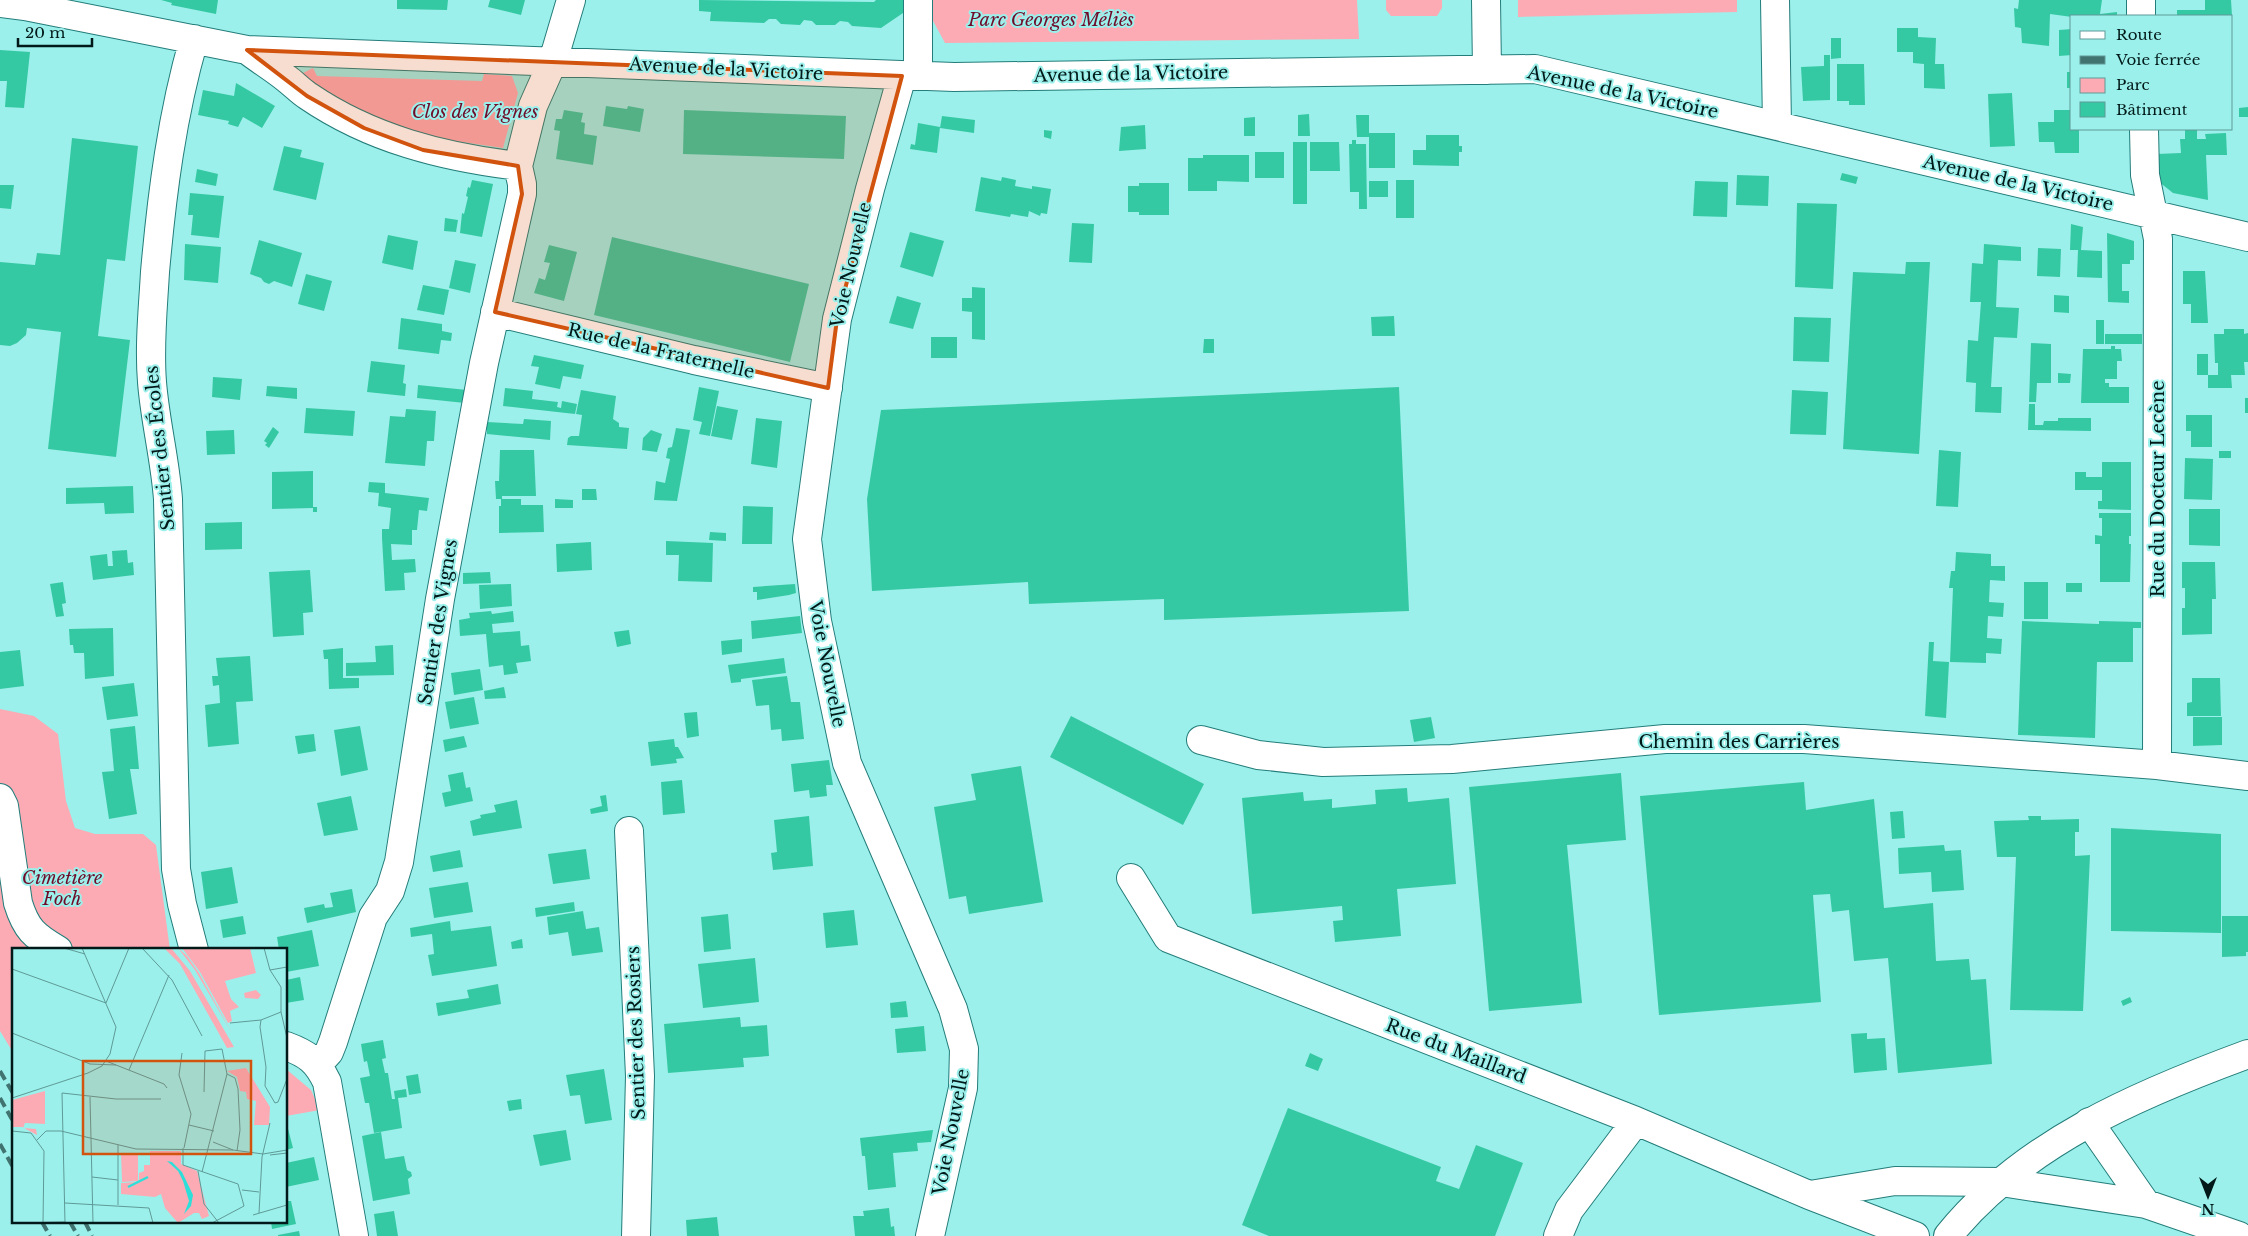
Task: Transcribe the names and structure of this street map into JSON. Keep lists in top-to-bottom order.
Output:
{
  "streets": {
    "street": [
      "Avenue de la Victoire",
      "Voie Nouvelle",
      "Rue de la Fraternelle",
      "Sentier des Écoles",
      "Rue du Docteur Lecène",
      "Sentier des Vignes",
      "Chemin des Carrières",
      "Sentier des Rosiers",
      "Rue du Maillard"
    ]
  },
  "crossings": [
    ["Avenue de la Victoire", "Voie Nouvelle"],
    ["Avenue de la Victoire", "Sentier des Écoles"],
    ["Avenue de la Victoire", "Rue du Docteur Lecène"],
    ["Avenue de la Victoire", "Sentier des Vignes"],
    ["Voie Nouvelle", "Rue de la Fraternelle"],
    ["Rue de la Fraternelle", "Sentier des Vignes"],
    ["Rue du Docteur Lecène", "Chemin des Carrières"]
  ],
  "parks": ["Parc Georges Méliès", "Clos des Vignes", "Cimetière Foch"],
  "legend": [
    "Route",
    "Voie ferrée",
    "Parc",
    "Bâtiment"
  ],
  "scale_bar": "20 m",
  "north": "bottom"
}
